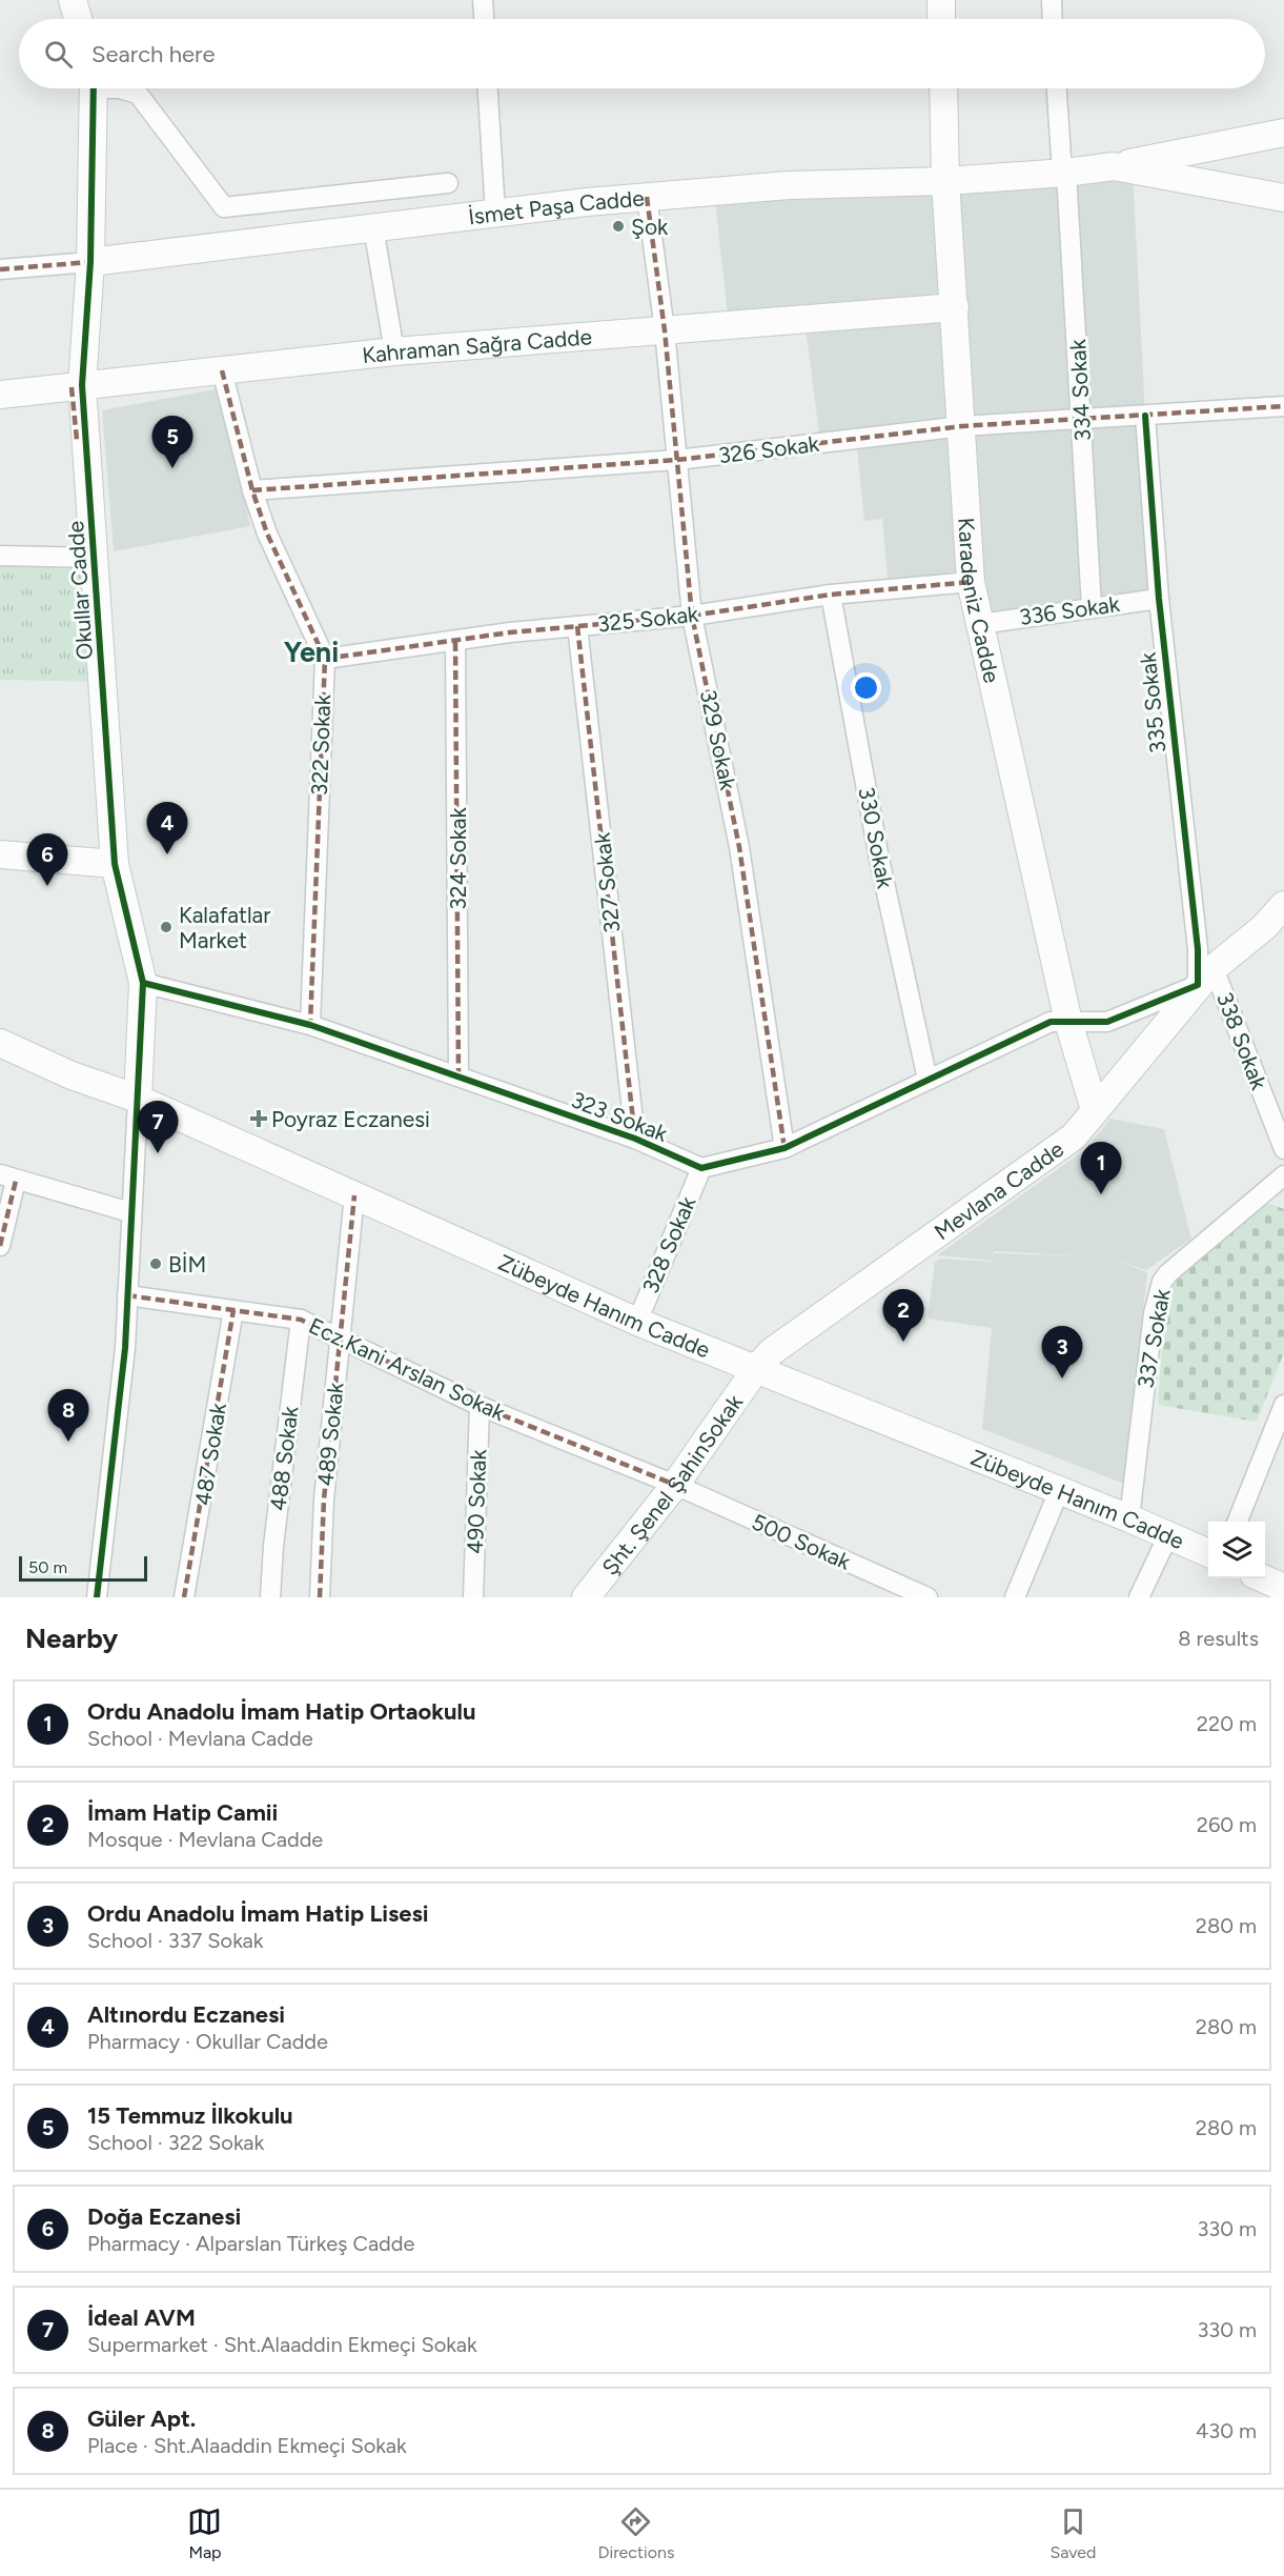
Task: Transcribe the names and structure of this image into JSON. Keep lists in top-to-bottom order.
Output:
{
  "streets": {
    "street": [
      "İsmet Paşa Cadde",
      "Kahraman Sağra Cadde",
      "334 Sokak",
      "326 Sokak",
      "Okullar Cadde",
      "Karadeniz Cadde",
      "336 Sokak",
      "325 Sokak",
      "335 Sokak",
      "329 Sokak",
      "322 Sokak",
      "330 Sokak",
      "324 Sokak",
      "327 Sokak",
      "338 Sokak",
      "323 Sokak",
      "Mevlana Cadde",
      "328 Sokak",
      "Zübeyde Hanım Cadde",
      "337 Sokak",
      "Ecz.Kani Arslan Sokak",
      "489 Sokak",
      "487 Sokak",
      "488 Sokak",
      "Şht. Şenel ŞahinSokak",
      "490 Sokak",
      "500 Sokak"
    ]
  },
  "crossings": [
    ["İsmet Paşa Cadde", "334 Sokak"],
    ["İsmet Paşa Cadde", "Okullar Cadde"],
    ["İsmet Paşa Cadde", "Karadeniz Cadde"],
    ["İsmet Paşa Cadde", "329 Sokak"],
    ["Kahraman Sağra Cadde", "Okullar Cadde"],
    ["Kahraman Sağra Cadde", "Karadeniz Cadde"],
    ["Kahraman Sağra Cadde", "329 Sokak"],
    ["Kahraman Sağra Cadde", "322 Sokak"],
    ["334 Sokak", "326 Sokak"],
    ["334 Sokak", "336 Sokak"],
    ["326 Sokak", "Karadeniz Cadde"],
    ["326 Sokak", "335 Sokak"],
    ["326 Sokak", "329 Sokak"],
    ["326 Sokak", "322 Sokak"],
    ["Okullar Cadde", "323 Sokak"],
    ["Okullar Cadde", "Zübeyde Hanım Cadde"],
    ["Karadeniz Cadde", "336 Sokak"],
    ["Karadeniz Cadde", "325 Sokak"],
    ["Karadeniz Cadde", "Mevlana Cadde"],
    ["336 Sokak", "335 Sokak"],
    ["325 Sokak", "329 Sokak"],
    ["325 Sokak", "322 Sokak"],
    ["325 Sokak", "330 Sokak"],
    ["325 Sokak", "324 Sokak"],
    ["325 Sokak", "327 Sokak"],
    ["335 Sokak", "338 Sokak"],
    ["335 Sokak", "Mevlana Cadde"],
    ["322 Sokak", "323 Sokak"],
    ["324 Sokak", "323 Sokak"],
    ["327 Sokak", "323 Sokak"],
    ["338 Sokak", "Mevlana Cadde"],
    ["323 Sokak", "328 Sokak"],
    ["Mevlana Cadde", "Zübeyde Hanım Cadde"],
    ["Mevlana Cadde", "Şht. Şenel ŞahinSokak"],
    ["328 Sokak", "Zübeyde Hanım Cadde"],
    ["Zübeyde Hanım Cadde", "337 Sokak"],
    ["Zübeyde Hanım Cadde", "489 Sokak"],
    ["Zübeyde Hanım Cadde", "Şht. Şenel ŞahinSokak"],
    ["Ecz.Kani Arslan Sokak", "489 Sokak"],
    ["Ecz.Kani Arslan Sokak", "487 Sokak"],
    ["Ecz.Kani Arslan Sokak", "488 Sokak"],
    ["Ecz.Kani Arslan Sokak", "Şht. Şenel ŞahinSokak"],
    ["Ecz.Kani Arslan Sokak", "490 Sokak"],
    ["Ecz.Kani Arslan Sokak", "500 Sokak"],
    ["Şht. Şenel ŞahinSokak", "500 Sokak"]
  ],
  "districts": ["Yeni"],
  "places": {
    "other": ["Şok", "Kalafatlar Market", "BİM"],
    "health": ["Poyraz Eczanesi"]
  },
  "scale_bar": "50 m",
  "page": {
    "search": "Search here",
    "pins": [
      "5",
      "4",
      "6",
      "7",
      "1",
      "2",
      "3",
      "8"
    ],
    "scale": "50 m",
    "heading": ["Nearby", "8 results"],
    "list": [
      {
        "mark": "1",
        "name": "Ordu Anadolu İmam Hatip Ortaokulu",
        "note": "School · Mevlana Cadde",
        "value": "220 m"
      },
      {
        "mark": "2",
        "name": "İmam Hatip Camii",
        "note": "Mosque · Mevlana Cadde",
        "value": "260 m"
      },
      {
        "mark": "3",
        "name": "Ordu Anadolu İmam Hatip Lisesi",
        "note": "School · 337 Sokak",
        "value": "280 m"
      },
      {
        "mark": "4",
        "name": "Altınordu Eczanesi",
        "note": "Pharmacy · Okullar Cadde",
        "value": "280 m"
      },
      {
        "mark": "5",
        "name": "15 Temmuz İlkokulu",
        "note": "School · 322 Sokak",
        "value": "280 m"
      },
      {
        "mark": "6",
        "name": "Doğa Eczanesi",
        "note": "Pharmacy · Alparslan Türkeş Cadde",
        "value": "330 m"
      },
      {
        "mark": "7",
        "name": "İdeal AVM",
        "note": "Supermarket · Sht.Alaaddin Ekmeçi Sokak",
        "value": "330 m"
      },
      {
        "mark": "8",
        "name": "Güler Apt.",
        "note": "Place · Sht.Alaaddin Ekmeçi Sokak",
        "value": "430 m"
      }
    ],
    "nav": ["Map", "Directions", "Saved"]
  }
}
